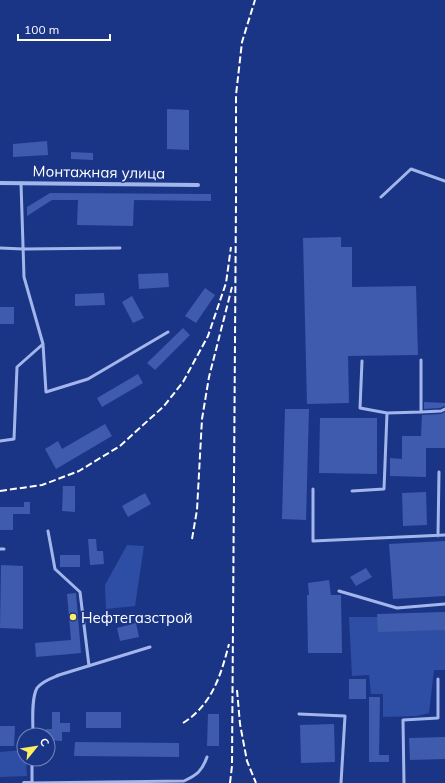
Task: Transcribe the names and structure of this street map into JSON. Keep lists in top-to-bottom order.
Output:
{
  "streets": {
    "street": ["Монтажная улица"]
  },
  "places": ["Нефтегазстрой"],
  "scale_bar": "100 m",
  "north": "top right"
}
